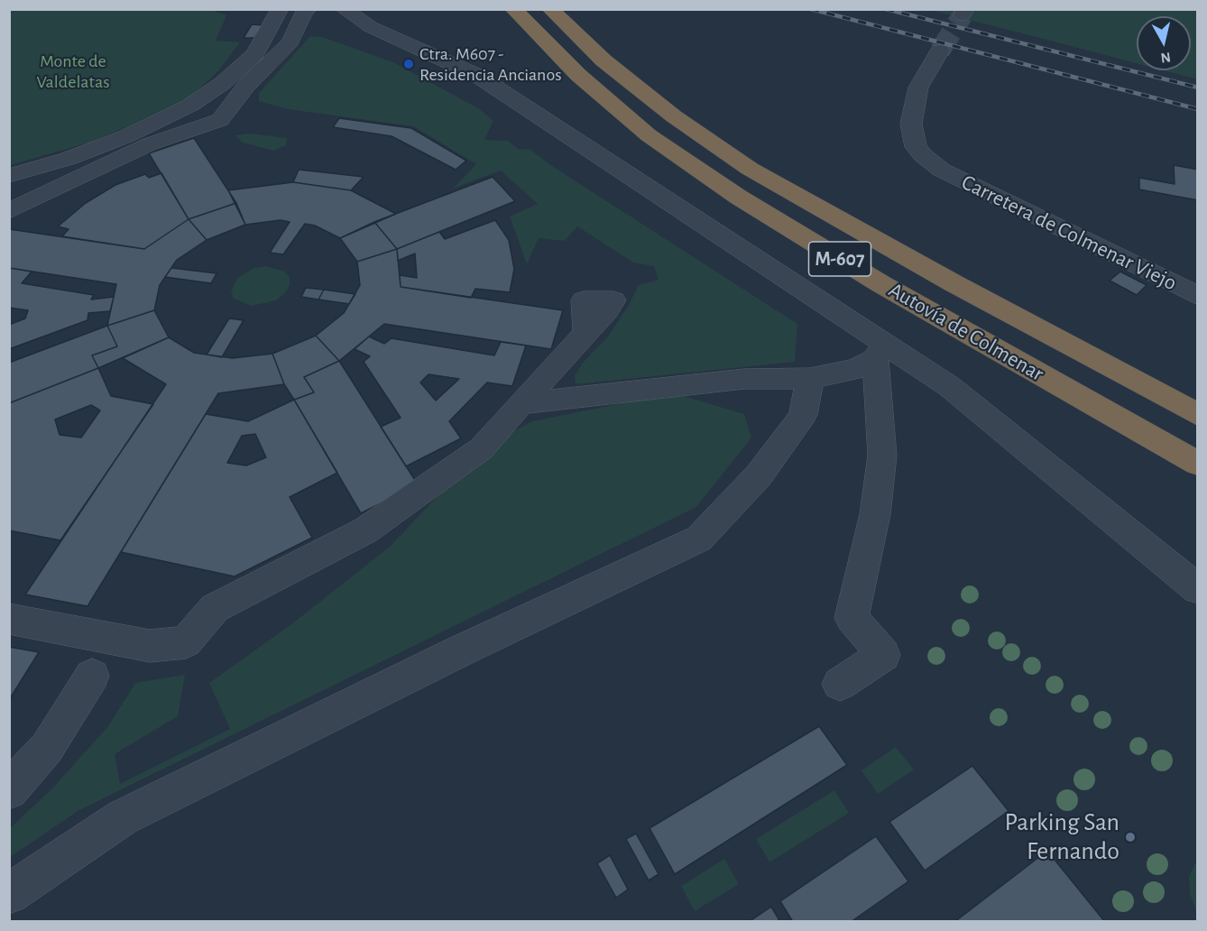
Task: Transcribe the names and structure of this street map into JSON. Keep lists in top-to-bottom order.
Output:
{
  "streets": {
    "highway": ["M-607", "Autovía de Colmenar"],
    "street": ["Carretera de Colmenar Viejo"]
  },
  "parks": ["Monte de Valdelatas"],
  "places": ["Ctra. M607 - Residencia Ancianos", "Parking San Fernando"],
  "north": "bottom"
}
